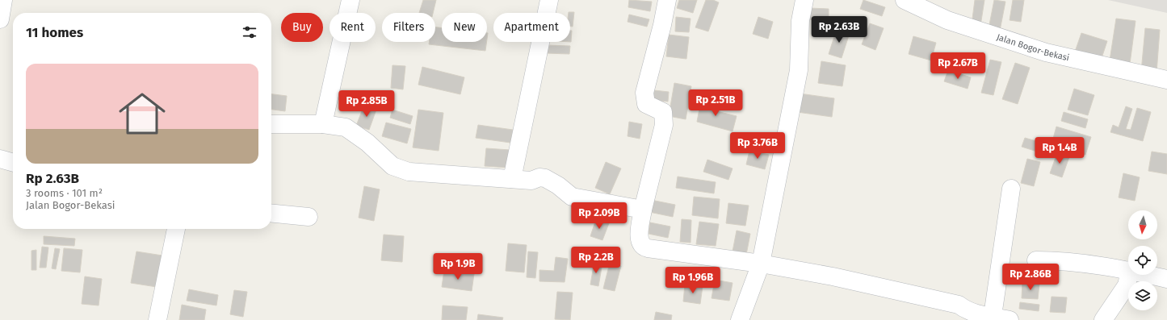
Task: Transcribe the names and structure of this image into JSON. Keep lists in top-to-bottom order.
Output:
{
  "streets": {
    "street": ["Jalan Bogor-Bekasi"]
  },
  "north": "bottom",
  "page": {
    "chip": [
      "Buy",
      "Rent",
      "Filters",
      "New",
      "Apartment"
    ],
    "heading": "11 homes",
    "price": [
      "Rp 2.63B",
      "Rp 2.67B",
      "Rp 2.51B",
      "Rp 2.85B",
      "Rp 3.76B",
      "Rp 1.4B",
      "Rp 2.09B",
      "Rp 2.2B",
      "Rp 1.9B",
      "Rp 2.86B",
      "Rp 1.96B"
    ],
    "list": [
      {
        "name": "Rp 2.63B",
        "note": "3 rooms · 101 m² · Jalan Bogor-Bekasi"
      }
    ]
  }
}
